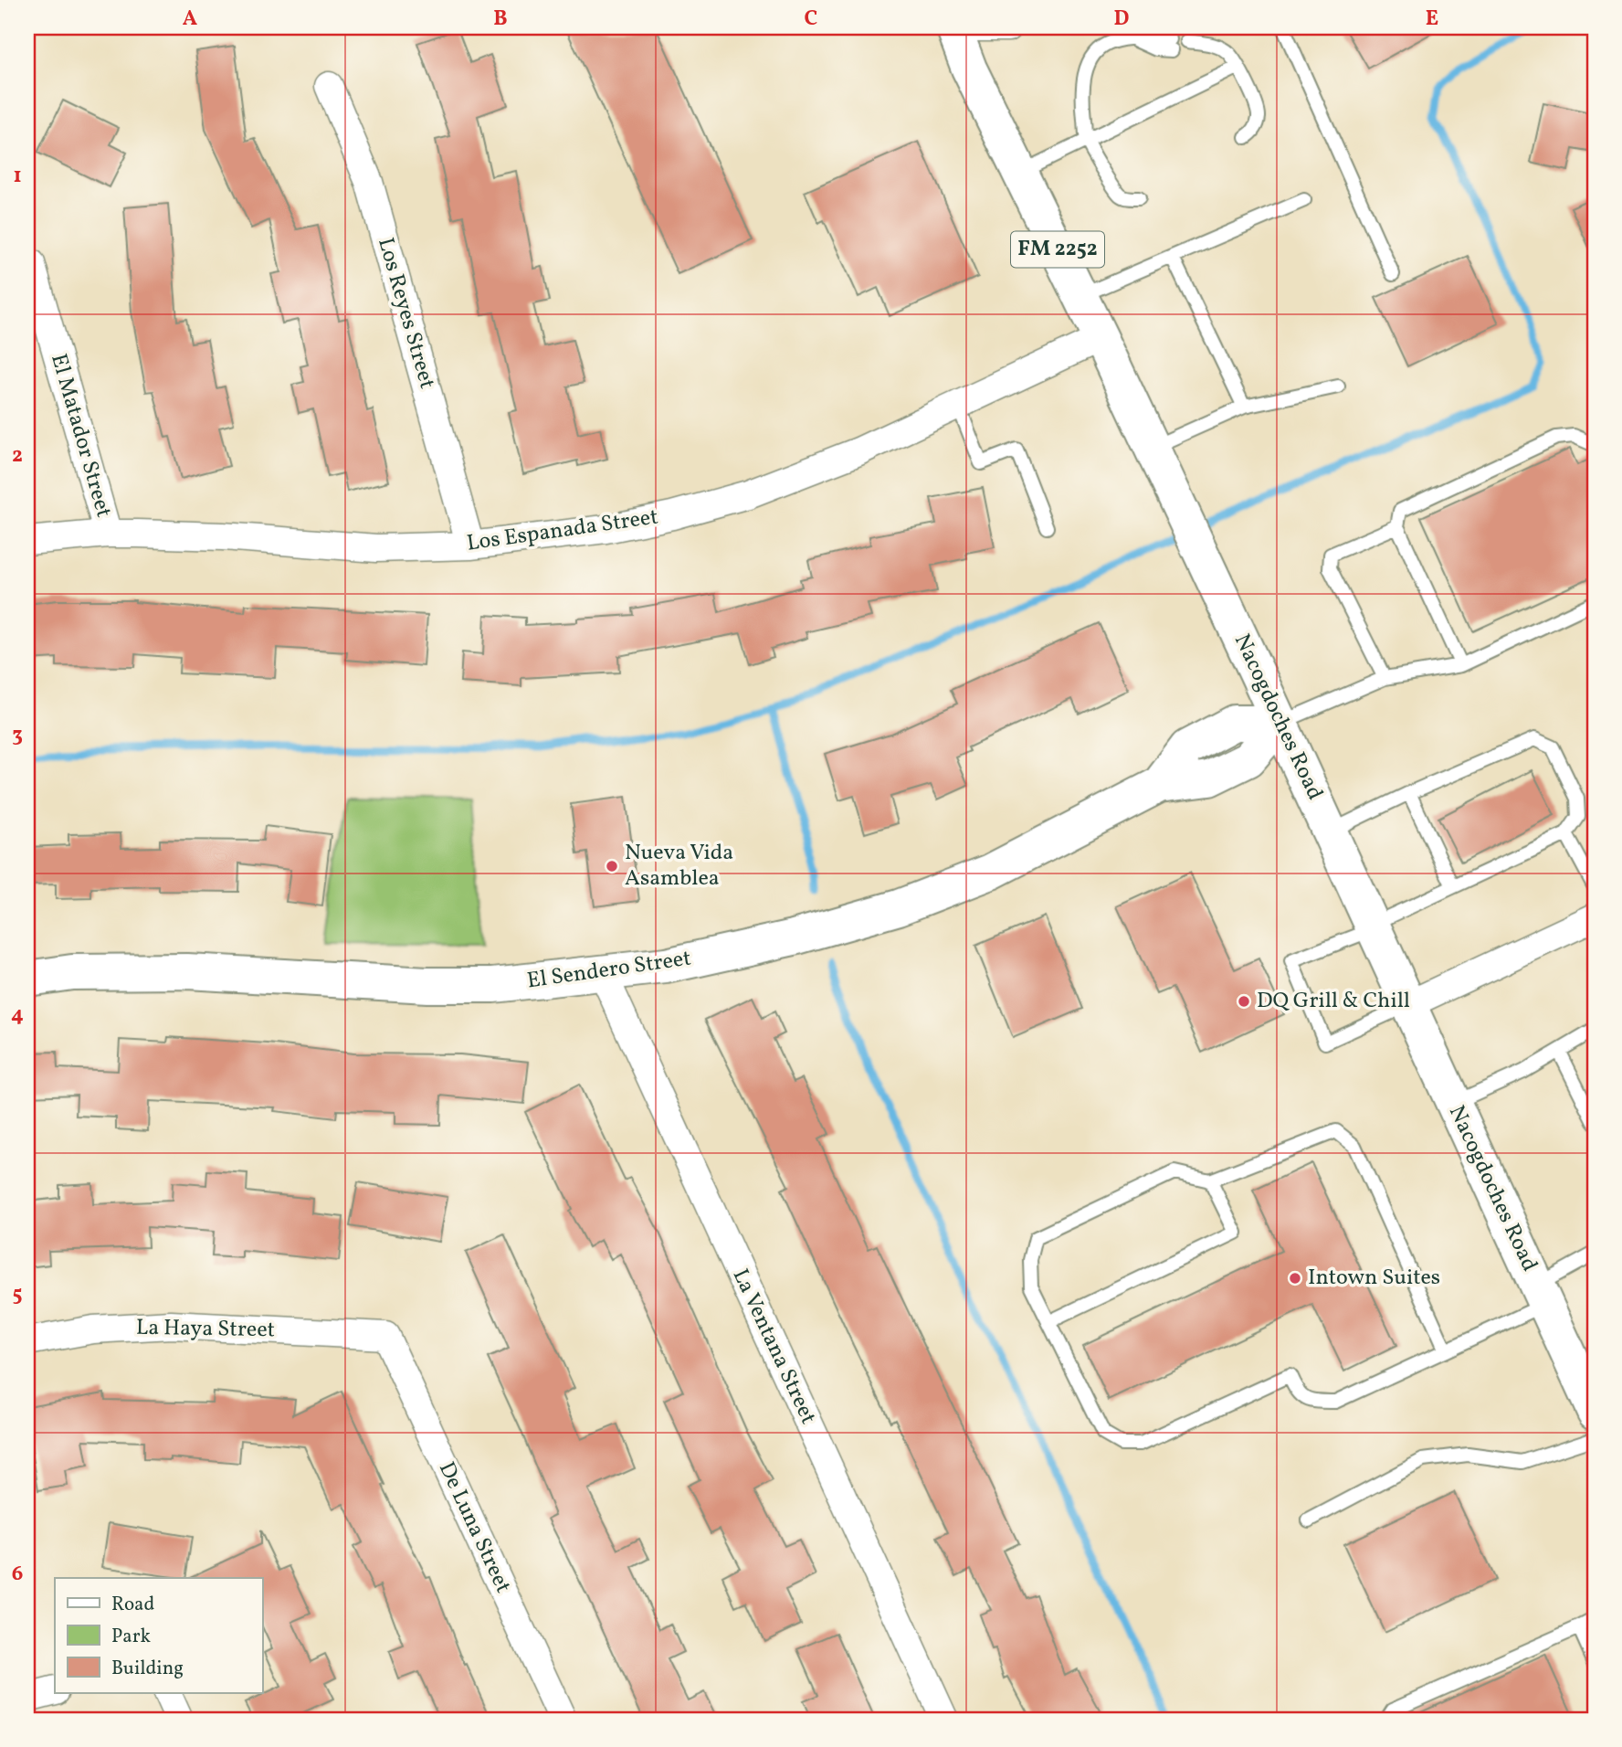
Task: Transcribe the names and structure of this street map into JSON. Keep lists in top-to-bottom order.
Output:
{
  "streets": {
    "main road": ["FM 2252", "Nacogdoches Road", "El Sendero Street"],
    "street": [
      "Los Reyes Street",
      "El Matador Street",
      "Los Espanada Street",
      "La Haya Street",
      "La Ventana Street",
      "De Luna Street"
    ]
  },
  "crossings": [
    ["Los Reyes Street", "Los Espanada Street"],
    ["El Matador Street", "Los Espanada Street"],
    ["Los Espanada Street", "Nacogdoches Road"],
    ["Nacogdoches Road", "El Sendero Street"],
    ["El Sendero Street", "La Ventana Street"],
    ["La Haya Street", "De Luna Street"]
  ],
  "places": ["Nueva Vida Asamblea", "DQ Grill & Chill", "Intown Suites"],
  "legend": ["Road", "Park", "Building"],
  "grid": {
    "columns": [
      "A",
      "B",
      "C",
      "D",
      "E"
    ],
    "rows": [
      "1",
      "2",
      "3",
      "4",
      "5",
      "6"
    ]
  }
}
